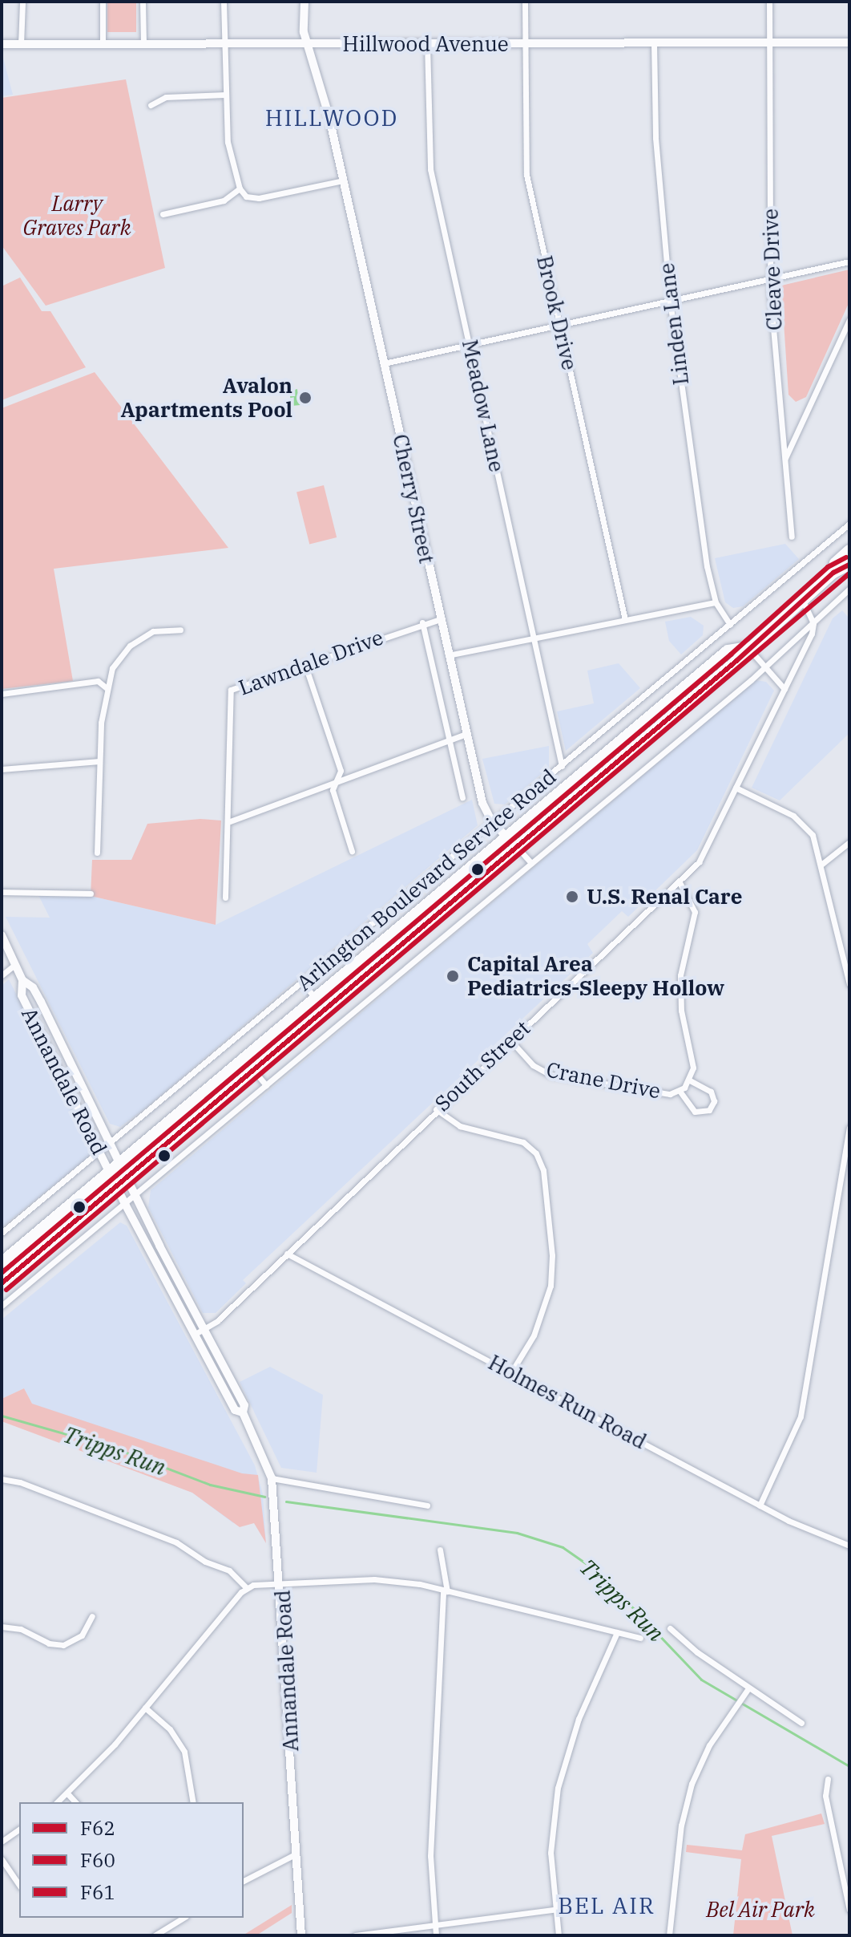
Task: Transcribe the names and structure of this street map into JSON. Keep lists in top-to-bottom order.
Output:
{
  "streets": {
    "main road": ["Hillwood Avenue", "Cherry Street", "Annandale Road"],
    "street": [
      "Cleave Drive",
      "Brook Drive",
      "Linden Lane",
      "Meadow Lane",
      "Lawndale Drive",
      "Arlington Boulevard Service Road",
      "South Street",
      "Crane Drive",
      "Holmes Run Road"
    ]
  },
  "crossings": [
    ["Hillwood Avenue", "Cleave Drive"],
    ["Hillwood Avenue", "Brook Drive"],
    ["Hillwood Avenue", "Linden Lane"],
    ["Hillwood Avenue", "Meadow Lane"],
    ["Hillwood Avenue", "Cherry Street"],
    ["Meadow Lane", "Arlington Boulevard Service Road"],
    ["Cherry Street", "Lawndale Drive"],
    ["Cherry Street", "Arlington Boulevard Service Road"],
    ["Arlington Boulevard Service Road", "Annandale Road"],
    ["South Street", "Crane Drive"],
    ["South Street", "Annandale Road"],
    ["South Street", "Holmes Run Road"]
  ],
  "districts": ["HILLWOOD", "BEL AIR"],
  "water": ["Tripps Run"],
  "parks": ["Larry Graves Park", "Bel Air Park"],
  "places": ["Avalon Apartments Pool", "U.S. Renal Care", "Capital Area Pediatrics-Sleepy Hollow"],
  "lines": ["transit line F61", "transit line F62", "transit line F60"],
  "legend": ["F62", "F60", "F61"]
}
